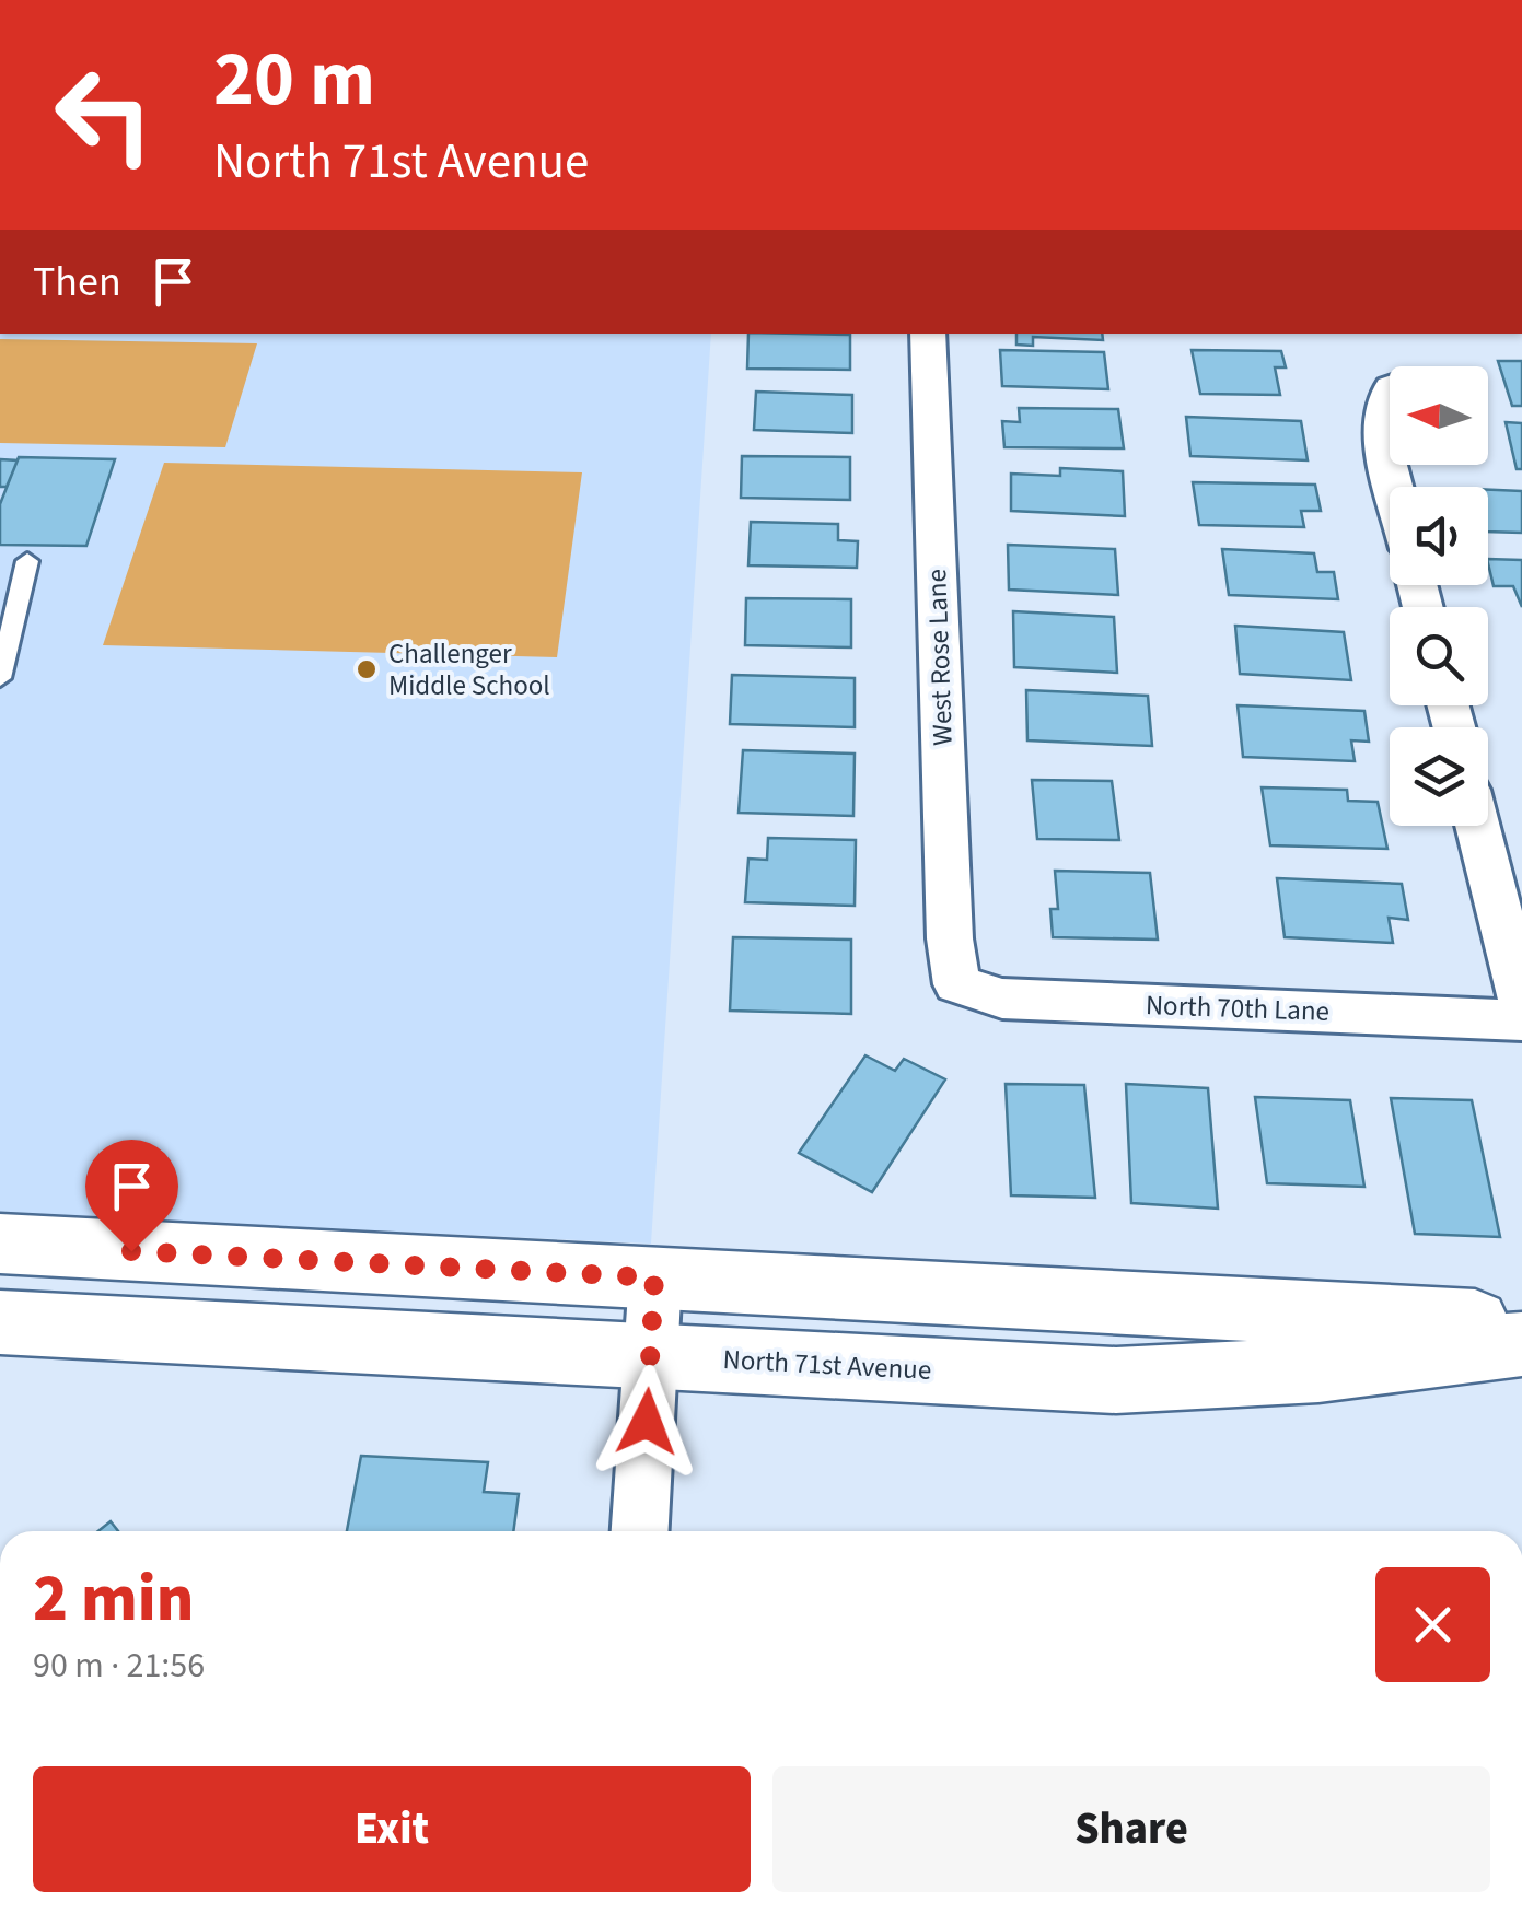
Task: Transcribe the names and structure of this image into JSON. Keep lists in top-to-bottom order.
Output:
{
  "streets": {
    "street": ["West Rose Lane", "North 70th Lane", "North 71st Avenue"]
  },
  "crossings": [
    ["West Rose Lane", "North 70th Lane"]
  ],
  "places": ["Challenger Middle School"],
  "north": "left",
  "page": {
    "turn": ["20 m", "North 71st Avenue"],
    "then": "Then",
    "heading": ["2 min", "90 m · 21:56"],
    "buttons": ["Exit", "Share"]
  }
}
